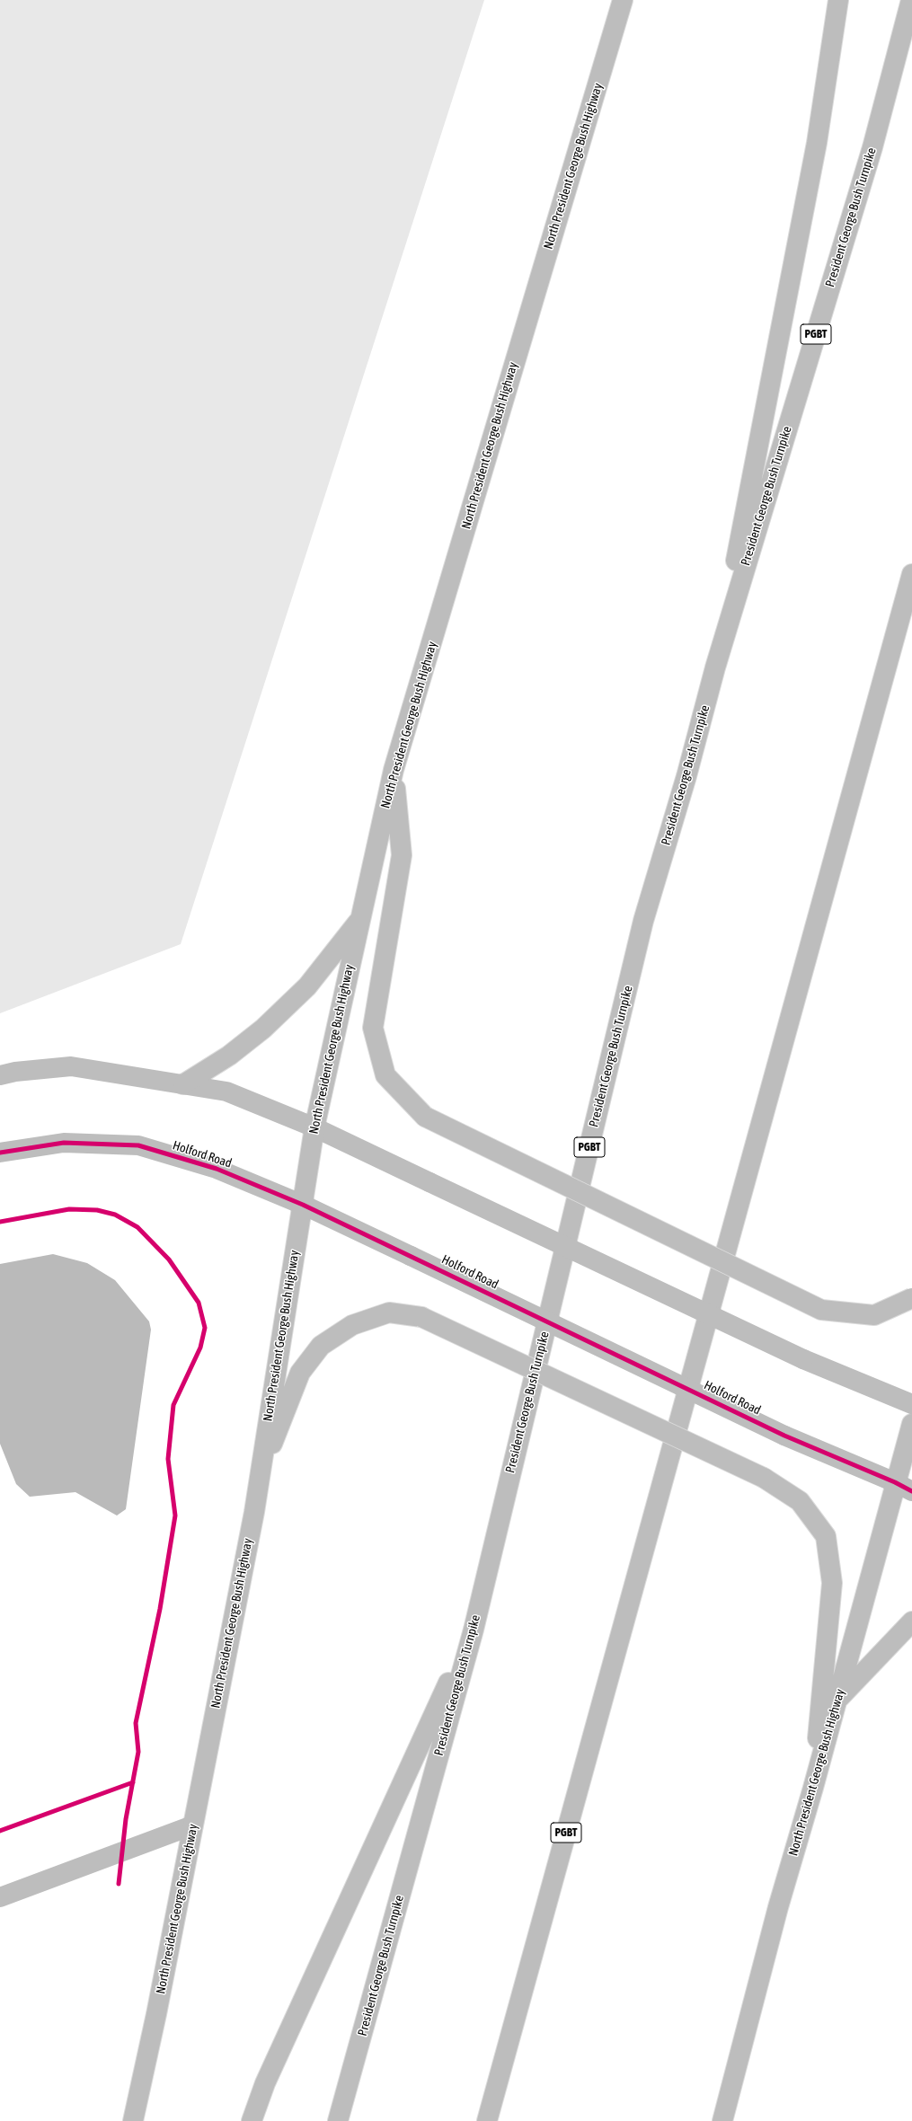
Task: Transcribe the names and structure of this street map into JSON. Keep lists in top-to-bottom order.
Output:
{
  "streets": {
    "main road": [
      "North President George Bush Highway",
      "President George Bush Turnpike",
      "PGBT",
      "Holford Road"
    ]
  },
  "crossings": [
    ["North President George Bush Highway", "Holford Road"]
  ]
}
